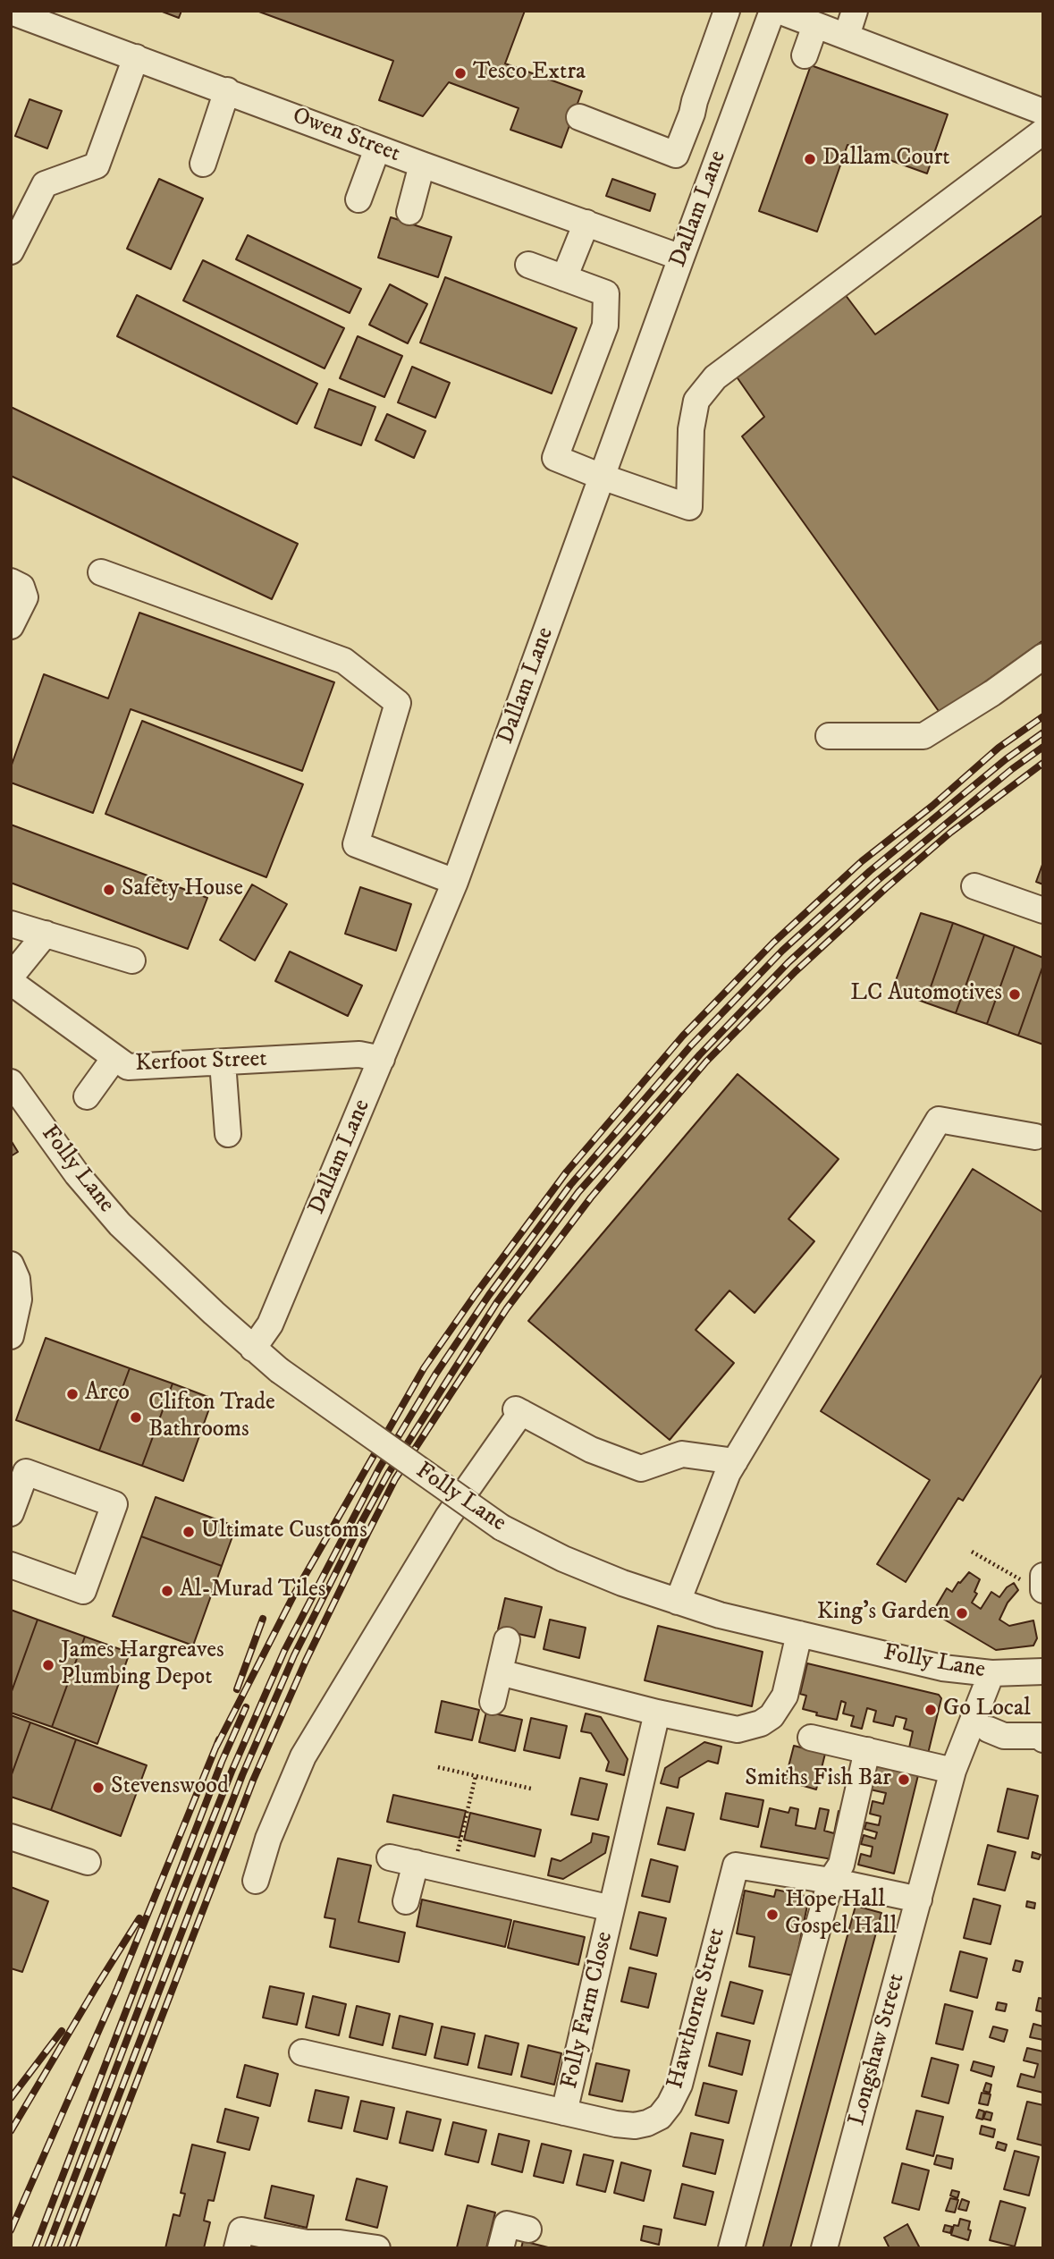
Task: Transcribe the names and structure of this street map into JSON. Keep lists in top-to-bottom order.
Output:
{
  "streets": {
    "street": [
      "Owen Street",
      "Dallam Lane",
      "Kerfoot Street",
      "Folly Lane",
      "Hawthorne Street",
      "Folly Farm Close",
      "Longshaw Street"
    ]
  },
  "crossings": [
    ["Owen Street", "Dallam Lane"],
    ["Dallam Lane", "Kerfoot Street"],
    ["Dallam Lane", "Folly Lane"],
    ["Folly Lane", "Longshaw Street"],
    ["Hawthorne Street", "Folly Farm Close"],
    ["Hawthorne Street", "Longshaw Street"]
  ],
  "places": [
    "Tesco Extra",
    "Dallam Court",
    "Safety House",
    "LC Automotives",
    "Arco",
    "Clifton Trade Bathrooms",
    "Ultimate Customs",
    "Al-Murad Tiles",
    "King's Garden",
    "James Hargreaves Plumbing Depot",
    "Go Local",
    "Smiths Fish Bar",
    "Stevenswood",
    "Hope Hall Gospel Hall"
  ]
}
